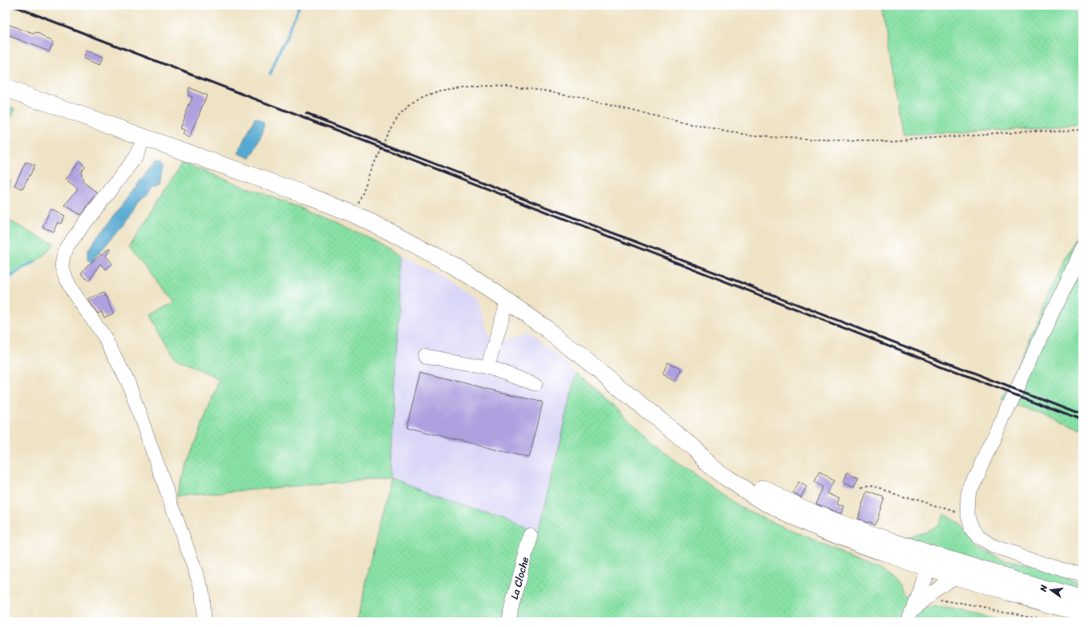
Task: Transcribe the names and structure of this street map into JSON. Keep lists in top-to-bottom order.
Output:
{
  "streets": {
    "street": ["La Cloche"]
  },
  "north": "left"
}
